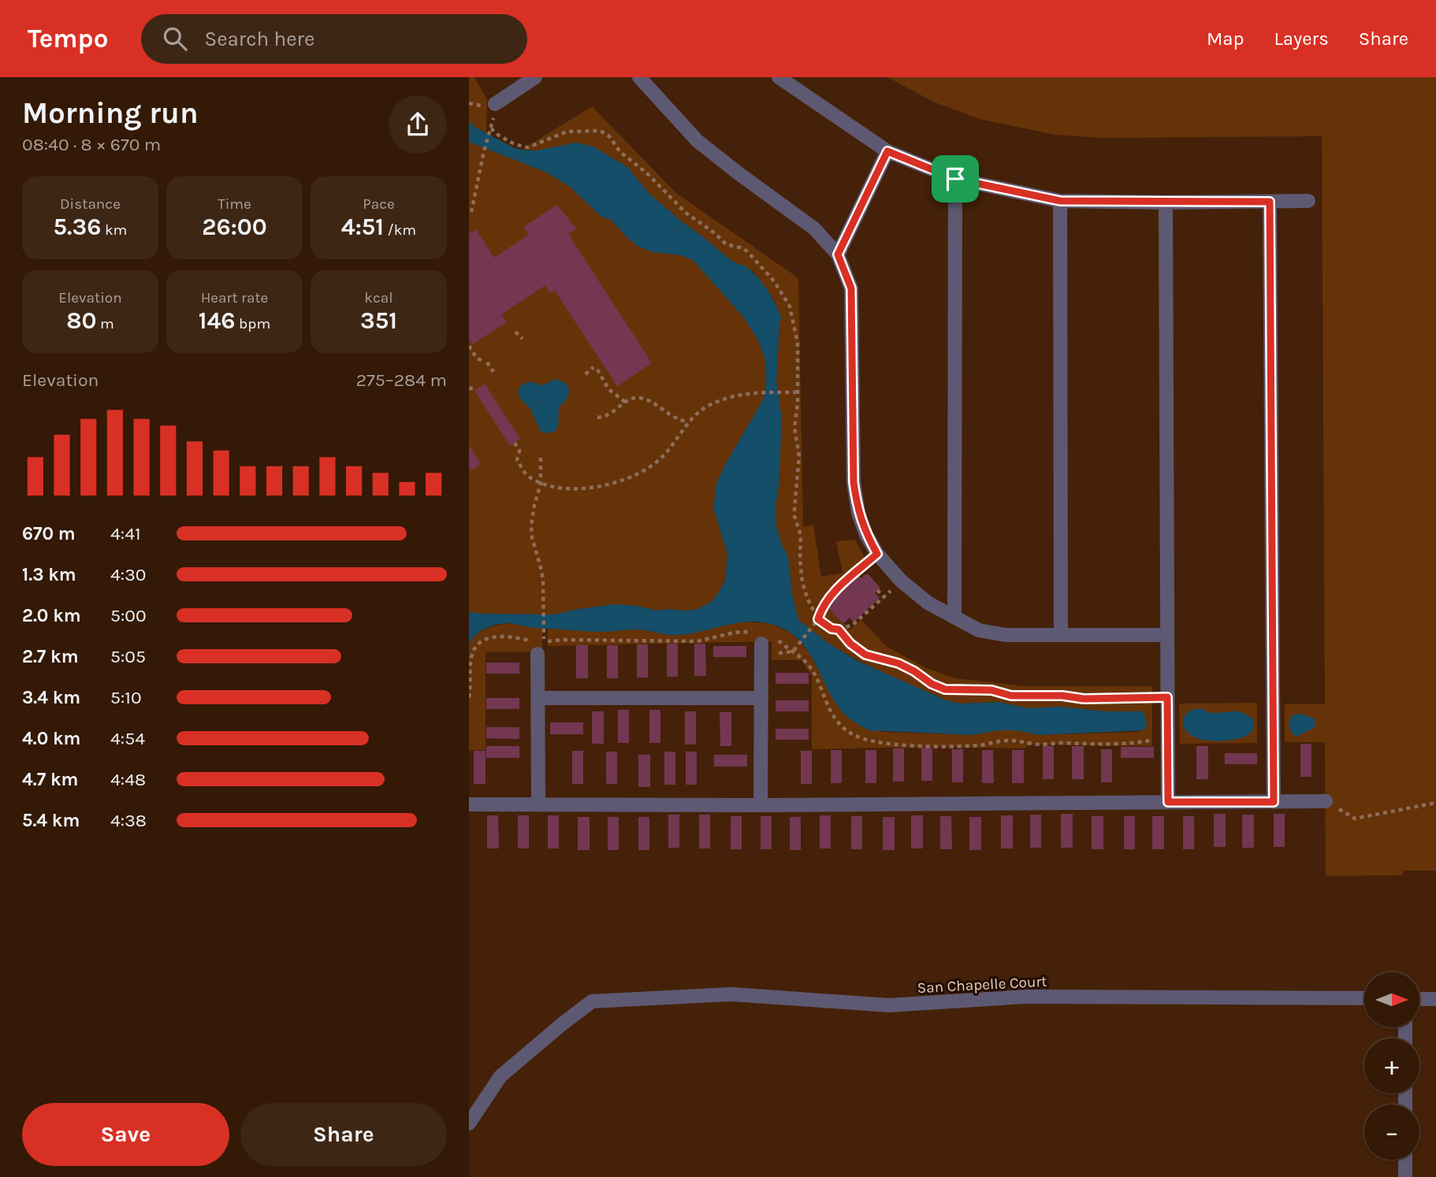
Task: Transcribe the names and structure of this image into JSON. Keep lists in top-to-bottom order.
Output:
{
  "streets": {
    "street": ["San Chapelle Court"]
  },
  "north": "right",
  "page": {
    "header": "Tempo",
    "search": "Search here",
    "nav": ["Map", "Layers", "Share"],
    "heading": ["Morning run", "08:40 · 8 × 670 m"],
    "stats": [
      ["Distance", "5.36 km"],
      ["Time", "26:00"],
      ["Pace", "4:51 /km"],
      ["Elevation", "80 m"],
      ["Heart rate", "146 bpm"],
      ["kcal", "351"]
    ],
    "chart": ["Elevation", "275–284 m"],
    "list": [
      {
        "name": "670 m",
        "note": "4:41"
      },
      {
        "name": "1.3 km",
        "note": "4:30"
      },
      {
        "name": "2.0 km",
        "note": "5:00"
      },
      {
        "name": "2.7 km",
        "note": "5:05"
      },
      {
        "name": "3.4 km",
        "note": "5:10"
      },
      {
        "name": "4.0 km",
        "note": "4:54"
      },
      {
        "name": "4.7 km",
        "note": "4:48"
      },
      {
        "name": "5.4 km",
        "note": "4:38"
      }
    ],
    "map_buttons": ["+", "−"],
    "buttons": ["Save", "Share"]
  }
}
